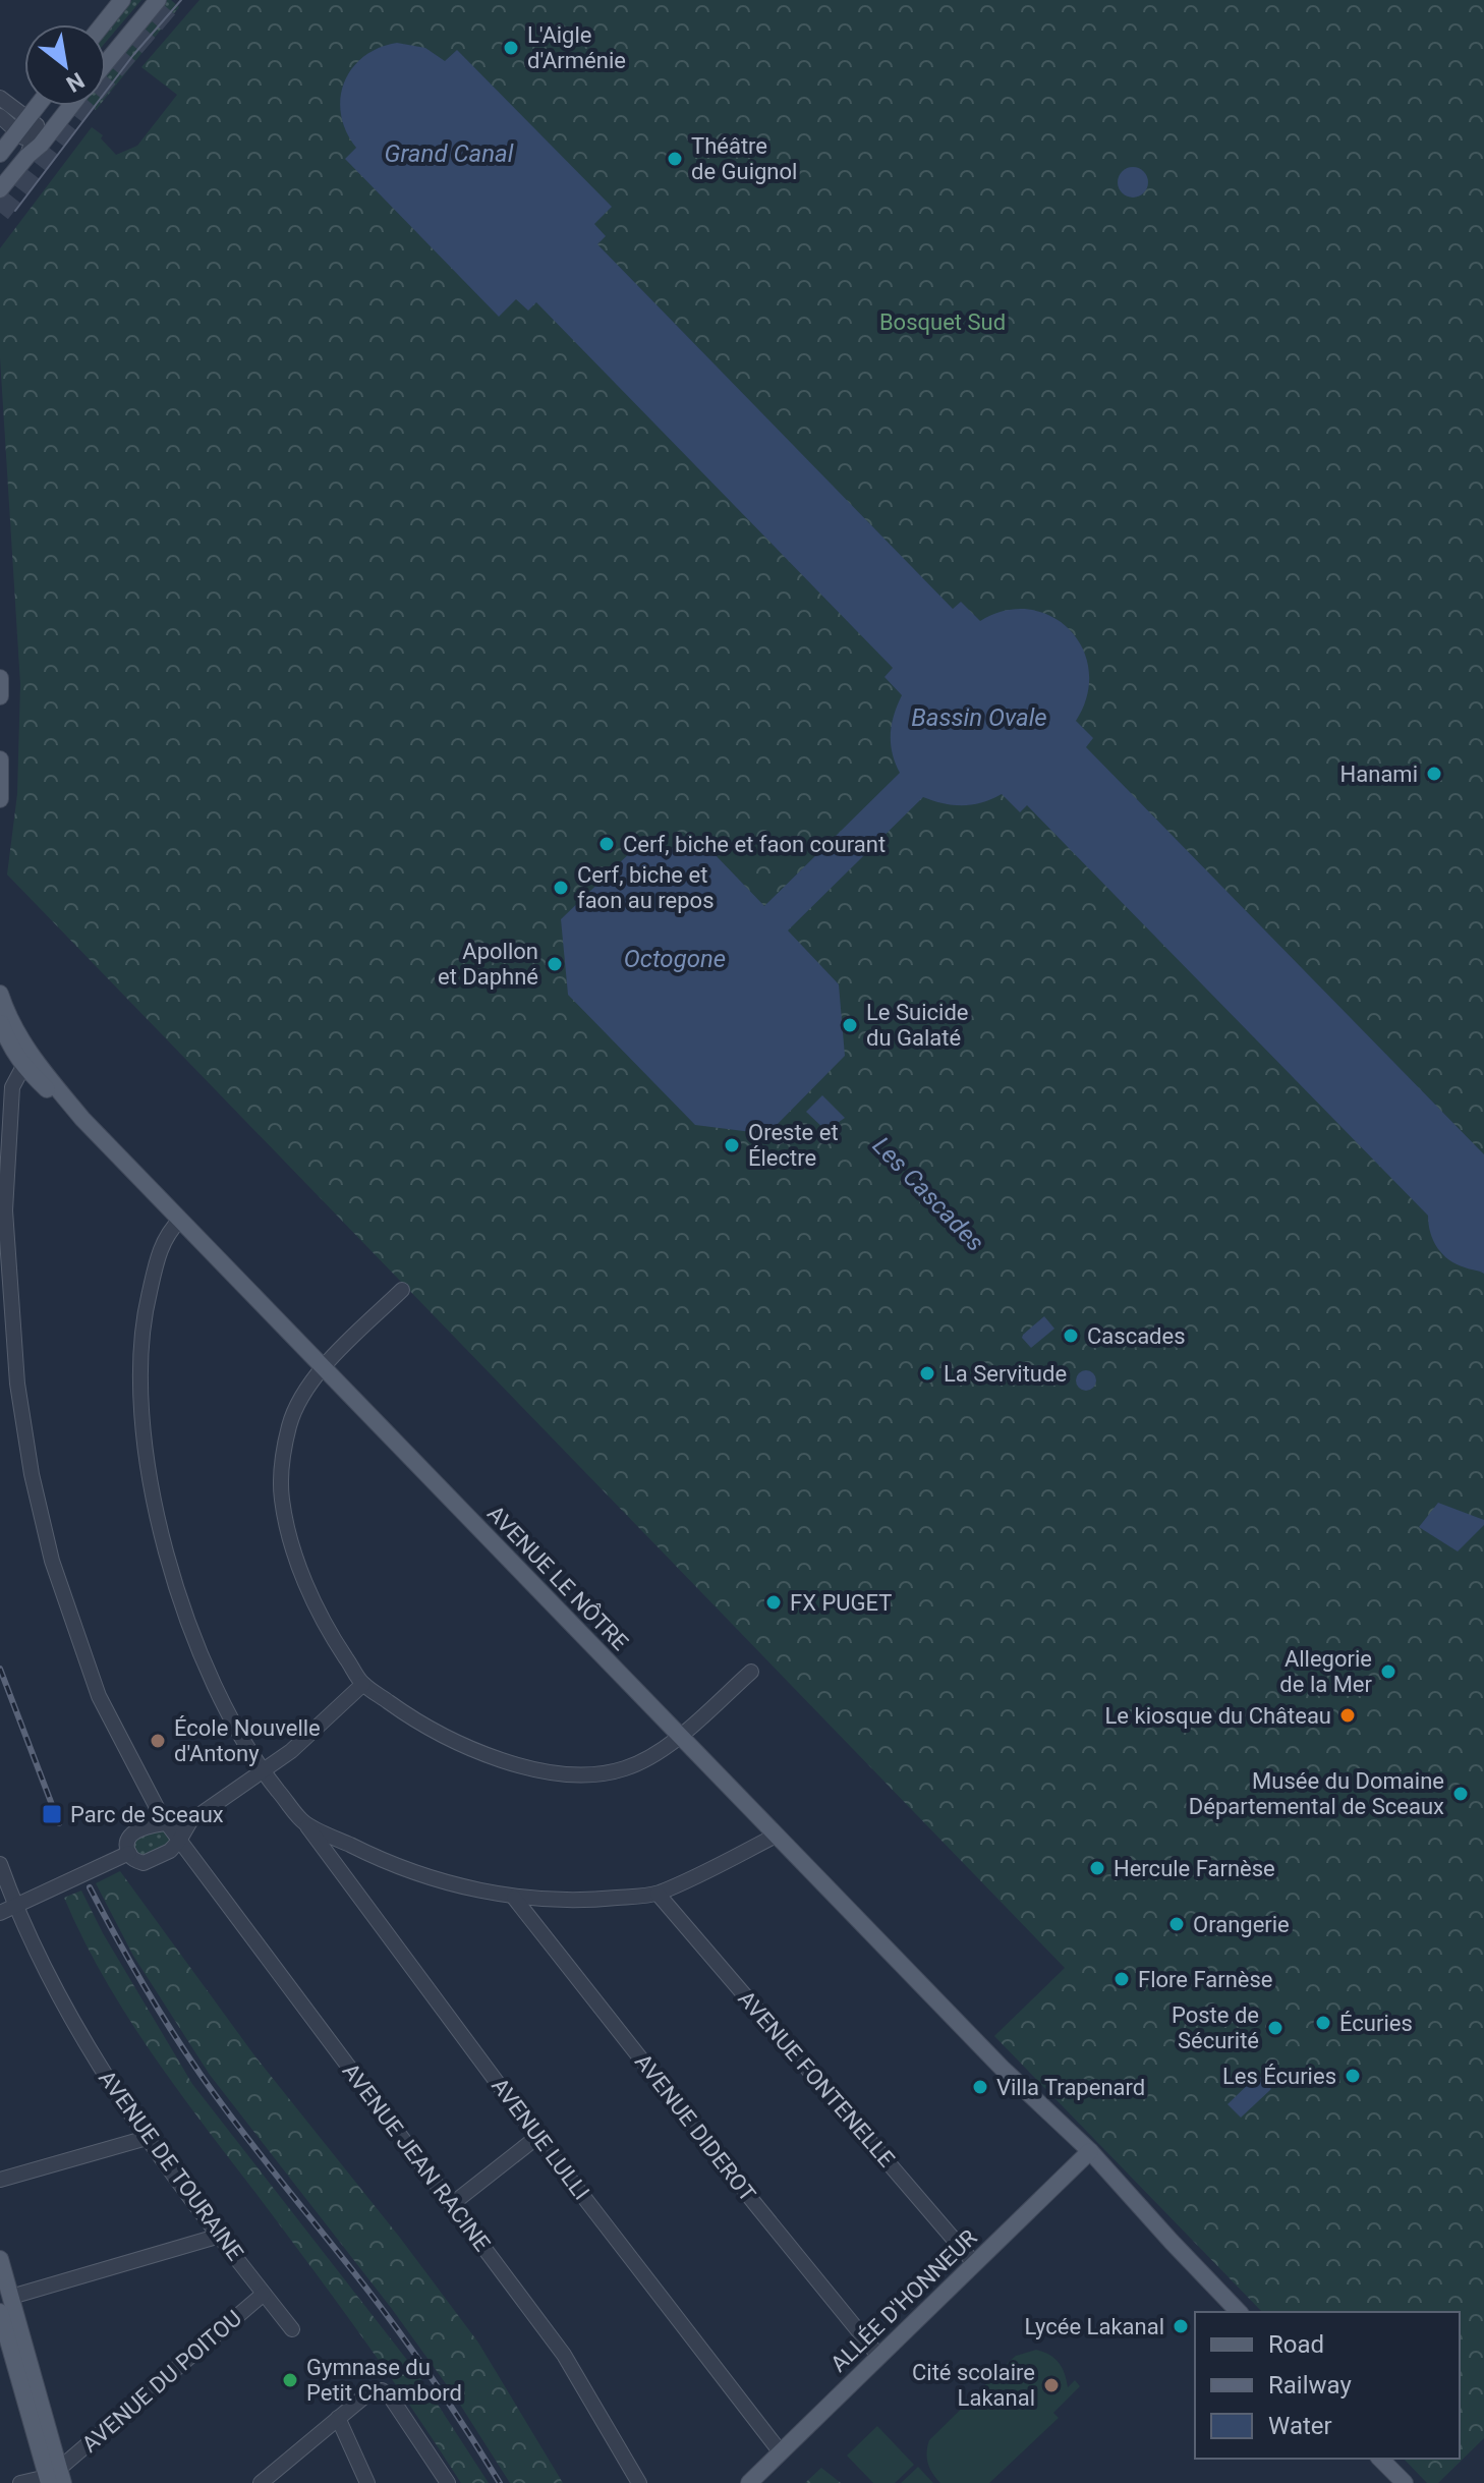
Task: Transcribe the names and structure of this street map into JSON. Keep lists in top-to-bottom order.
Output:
{
  "streets": {
    "main road": ["AVENUE LE NÔTRE", "ALLÉE D'HONNEUR"],
    "street": [
      "AVENUE FONTENELLE",
      "AVENUE DIDEROT",
      "AVENUE LULLI",
      "AVENUE JEAN RACINE",
      "AVENUE DE TOURAINE",
      "AVENUE DU POITOU"
    ]
  },
  "crossings": [
    ["AVENUE LE NÔTRE", "AVENUE LULLI"],
    ["AVENUE LE NÔTRE", "ALLÉE D'HONNEUR"],
    ["AVENUE FONTENELLE", "ALLÉE D'HONNEUR"],
    ["AVENUE DIDEROT", "ALLÉE D'HONNEUR"],
    ["AVENUE LULLI", "ALLÉE D'HONNEUR"],
    ["AVENUE DE TOURAINE", "AVENUE DU POITOU"]
  ],
  "water": [
    "Grand Canal",
    "Bassin Ovale",
    "Octogone",
    "Les Cascades"
  ],
  "parks": ["Bosquet Sud"],
  "places": {
    "other": [
      "L'Aigle d'Arménie",
      "Théâtre de Guignol",
      "Hanami",
      "Cerf, biche et faon courant",
      "Cerf, biche et faon au repos",
      "Apollon et Daphné",
      "Le Suicide du Galaté",
      "Oreste et Électre",
      "Cascades",
      "La Servitude",
      "FX PUGET",
      "Allegorie de la Mer",
      "Le kiosque du Château",
      "École Nouvelle d'Antony",
      "Musée du Domaine Départemental de Sceaux",
      "Hercule Farnèse",
      "Orangerie",
      "Flore Farnèse",
      "Écuries",
      "Poste de Sécurité",
      "Les Écuries",
      "Villa Trapenard",
      "Lycée Lakanal",
      "Gymnase du Petit Chambord",
      "Cité scolaire Lakanal"
    ],
    "transit": ["Parc de Sceaux"]
  },
  "legend": ["Road", "Railway", "Water"],
  "north": "bottom right"
}
